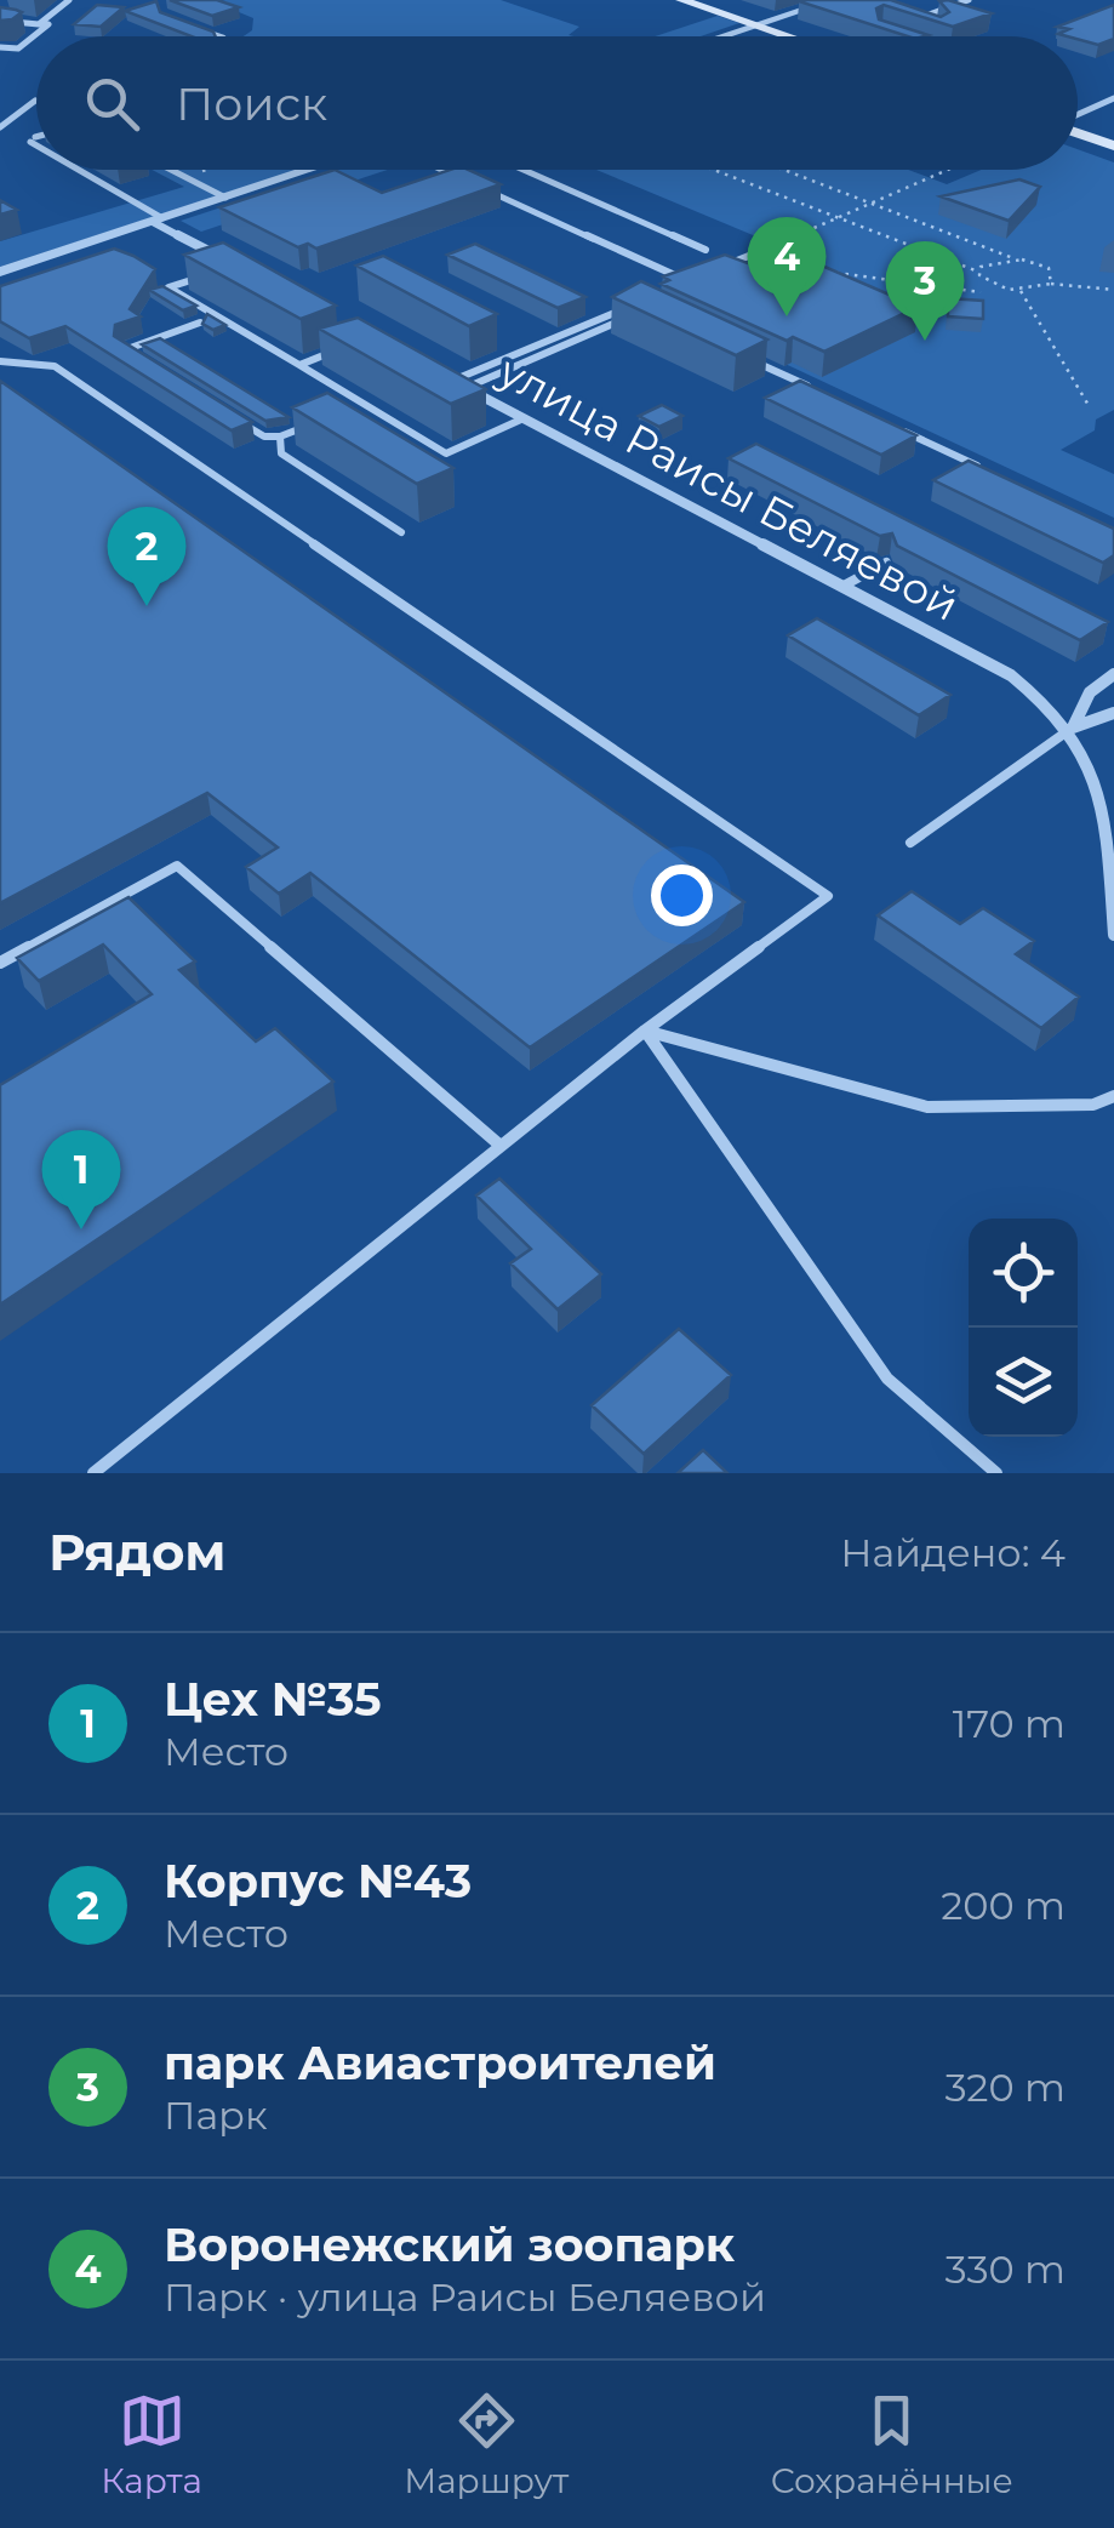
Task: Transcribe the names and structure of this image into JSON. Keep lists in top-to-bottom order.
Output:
{
  "streets": {
    "street": ["улица Раисы Беляевой"]
  },
  "page": {
    "search": "Поиск",
    "pins": [
      "4",
      "3",
      "2",
      "1"
    ],
    "heading": ["Рядом", "Найдено: 4"],
    "list": [
      {
        "mark": "1",
        "name": "Цех №35",
        "note": "Место",
        "value": "170 m"
      },
      {
        "mark": "2",
        "name": "Корпус №43",
        "note": "Место",
        "value": "200 m"
      },
      {
        "mark": "3",
        "name": "парк Авиастроителей",
        "note": "Парк",
        "value": "320 m"
      },
      {
        "mark": "4",
        "name": "Воронежский зоопарк",
        "note": "Парк · улица Раисы Беляевой",
        "value": "330 m"
      }
    ],
    "nav": ["Карта", "Маршрут", "Сохранённые"]
  }
}
